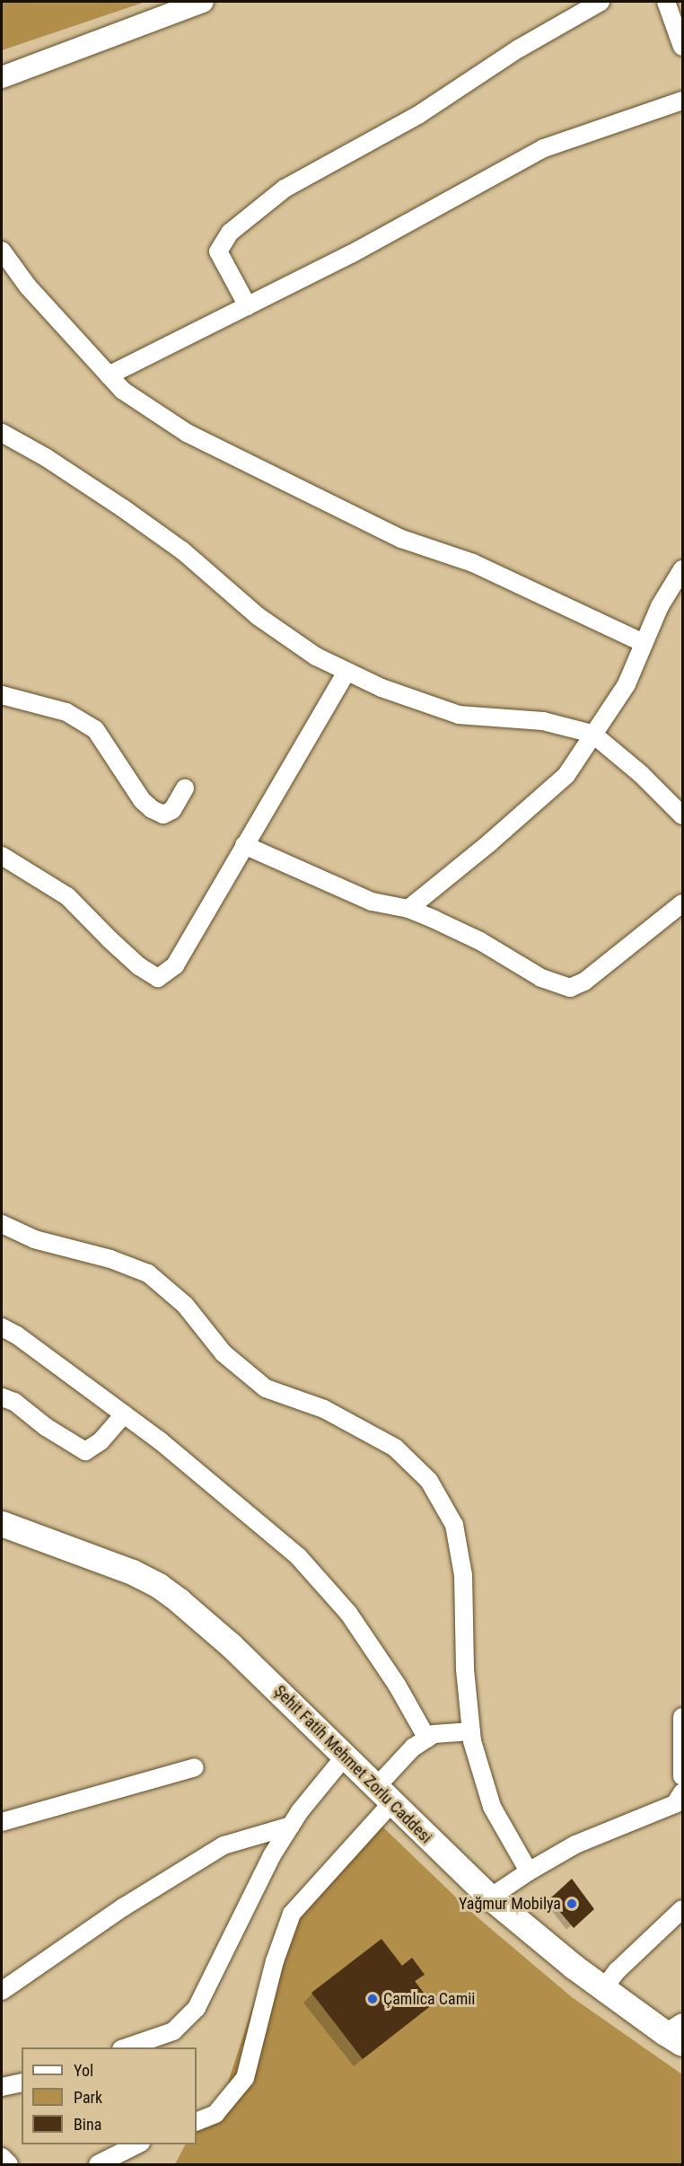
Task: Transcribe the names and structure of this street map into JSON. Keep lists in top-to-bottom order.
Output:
{
  "streets": {
    "main road": ["Şehit Fatih Mehmet Zorlu Caddesi"]
  },
  "places": ["Yağmur Mobilya", "Çamlıca Camii"],
  "legend": ["Yol", "Park", "Bina"]
}
